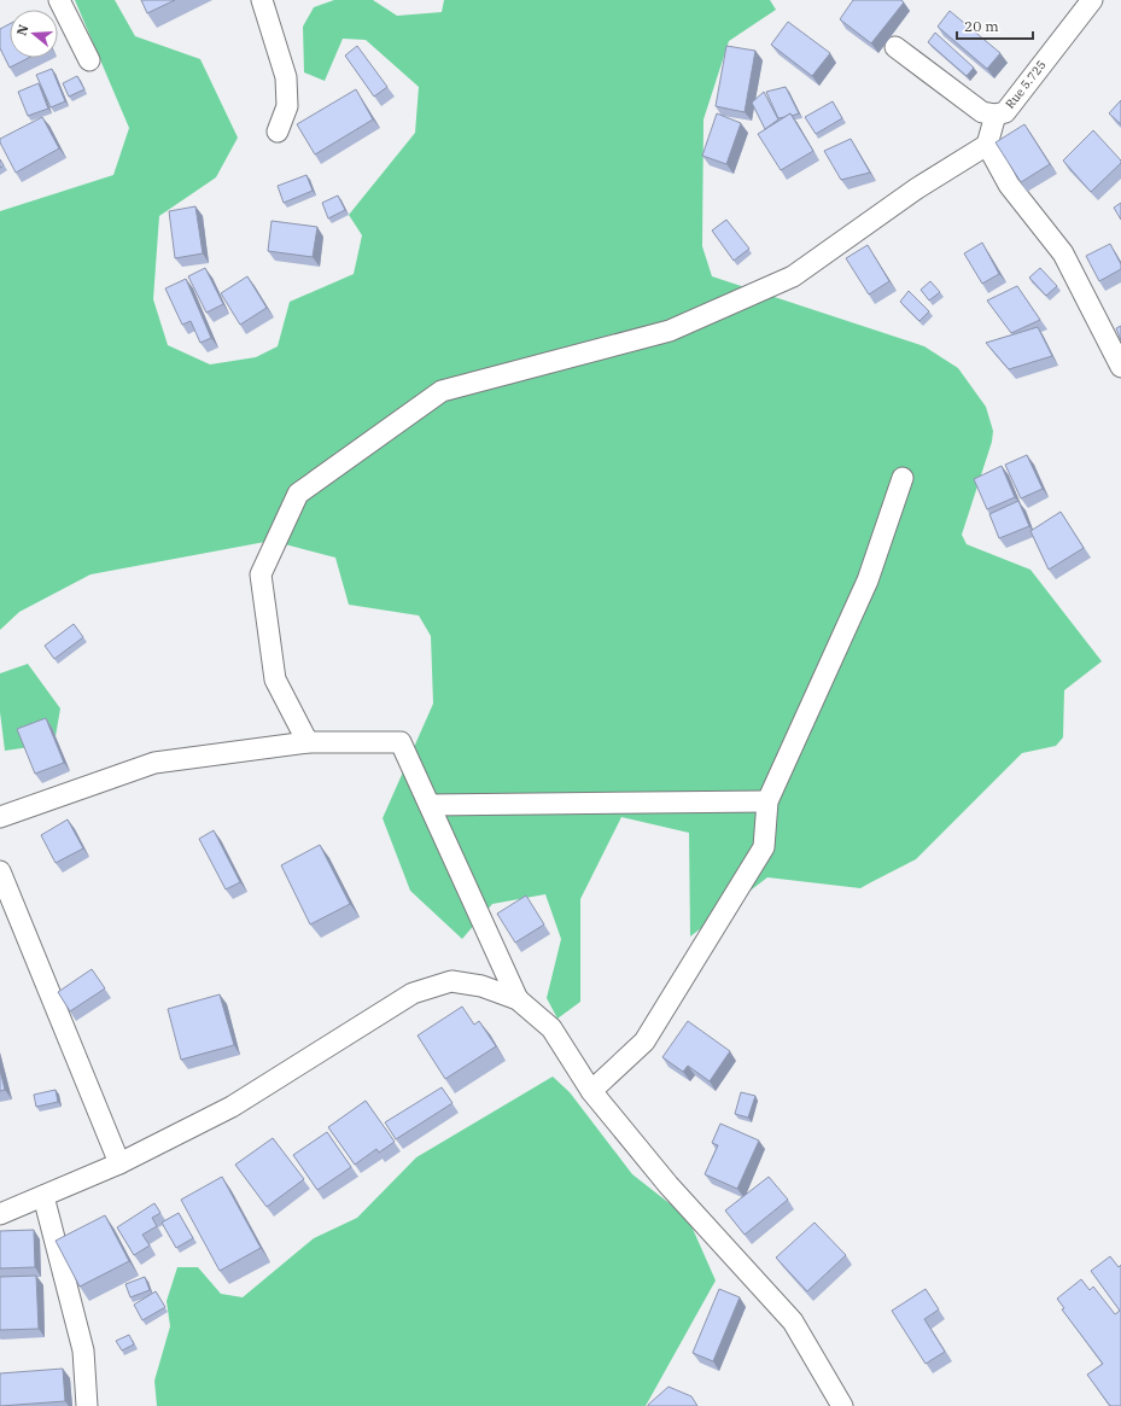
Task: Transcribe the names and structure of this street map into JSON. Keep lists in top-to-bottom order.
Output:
{
  "streets": {
    "street": ["Rue 5.725"]
  },
  "scale_bar": "20 m",
  "north": "left"
}
